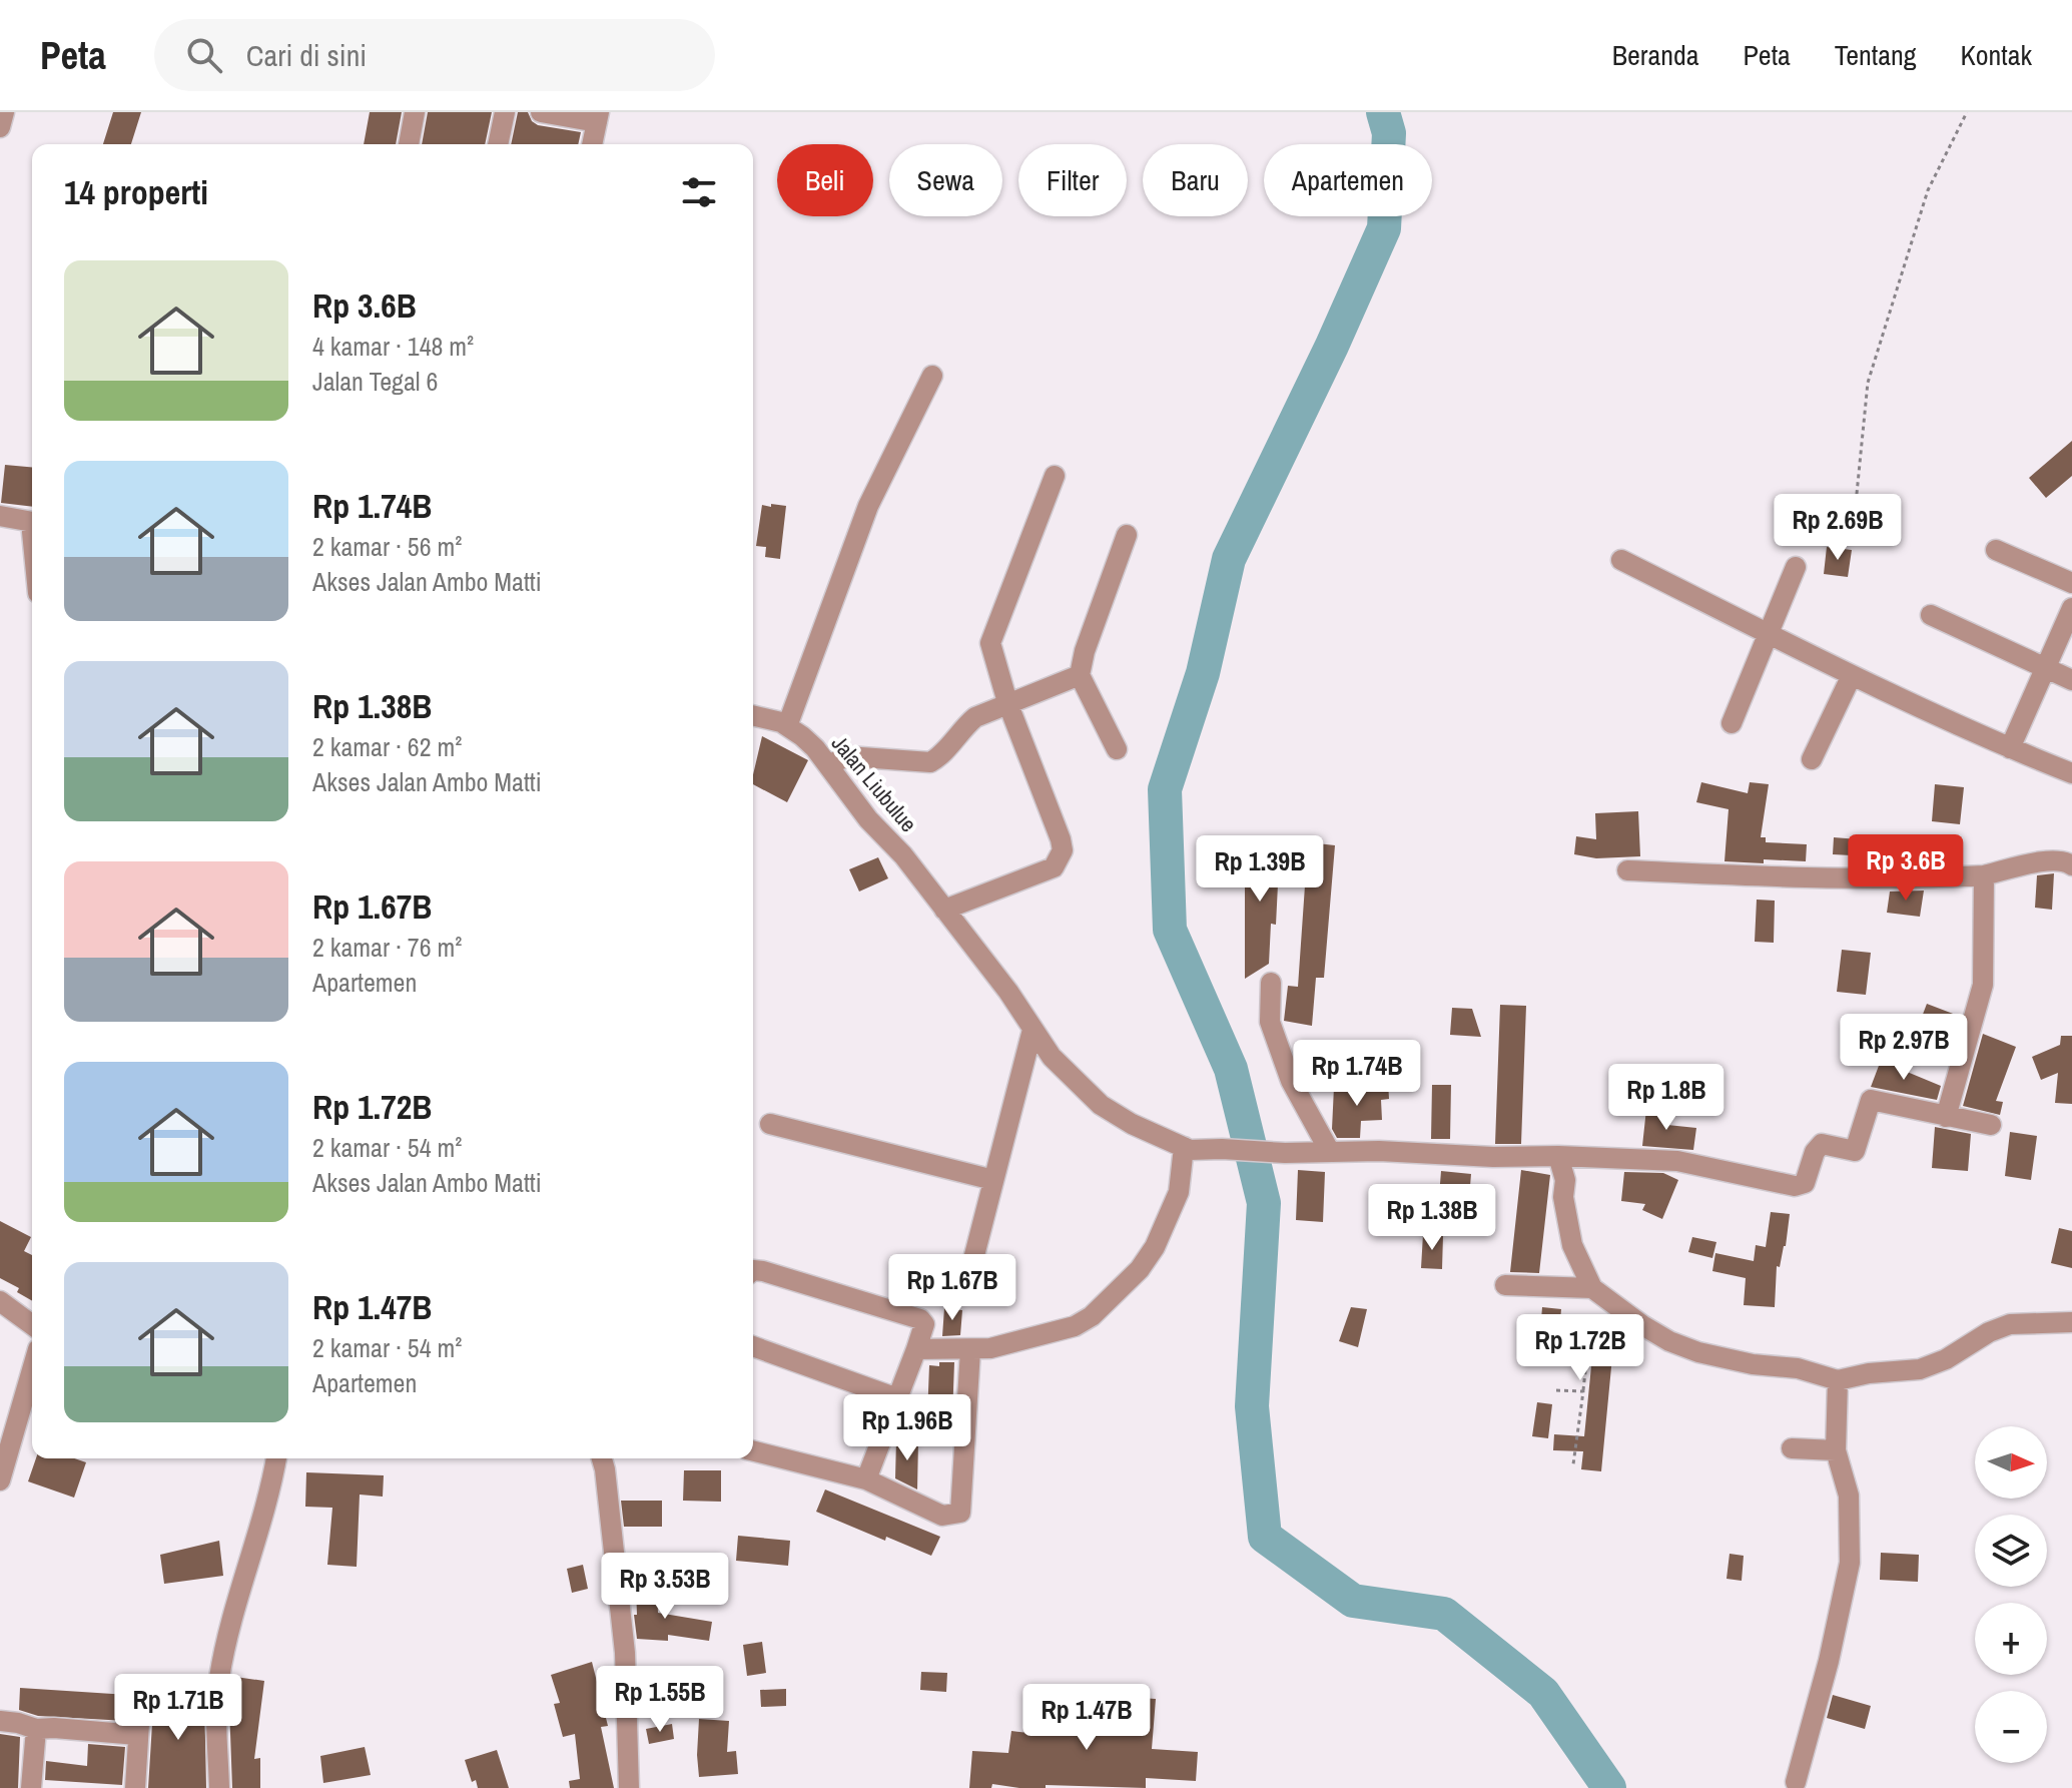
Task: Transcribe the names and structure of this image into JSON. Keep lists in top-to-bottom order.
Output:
{
  "streets": {
    "street": ["Jalan Liubulue"]
  },
  "north": "right",
  "page": {
    "header": "Peta",
    "search": "Cari di sini",
    "nav": [
      "Beranda",
      "Peta",
      "Tentang",
      "Kontak"
    ],
    "chip": [
      "Beli",
      "Sewa",
      "Filter",
      "Baru",
      "Apartemen"
    ],
    "heading": "14 properti",
    "list": [
      {
        "name": "Rp 3.6B",
        "note": "4 kamar · 148 m² · Jalan Tegal 6"
      },
      {
        "name": "Rp 1.74B",
        "note": "2 kamar · 56 m² · Akses Jalan Ambo Matti"
      },
      {
        "name": "Rp 1.38B",
        "note": "2 kamar · 62 m² · Akses Jalan Ambo Matti"
      },
      {
        "name": "Rp 1.67B",
        "note": "2 kamar · 76 m² · Apartemen"
      },
      {
        "name": "Rp 1.72B",
        "note": "2 kamar · 54 m² · Akses Jalan Ambo Matti"
      },
      {
        "name": "Rp 1.47B",
        "note": "2 kamar · 54 m² · Apartemen"
      }
    ],
    "price": [
      "Rp 2.69B",
      "Rp 3.6B",
      "Rp 1.39B",
      "Rp 2.97B",
      "Rp 1.74B",
      "Rp 1.8B",
      "Rp 1.38B",
      "Rp 1.67B",
      "Rp 1.72B",
      "Rp 1.96B",
      "Rp 3.53B",
      "Rp 1.55B",
      "Rp 1.71B",
      "Rp 1.47B"
    ],
    "map_buttons": ["+", "−"]
  }
}
